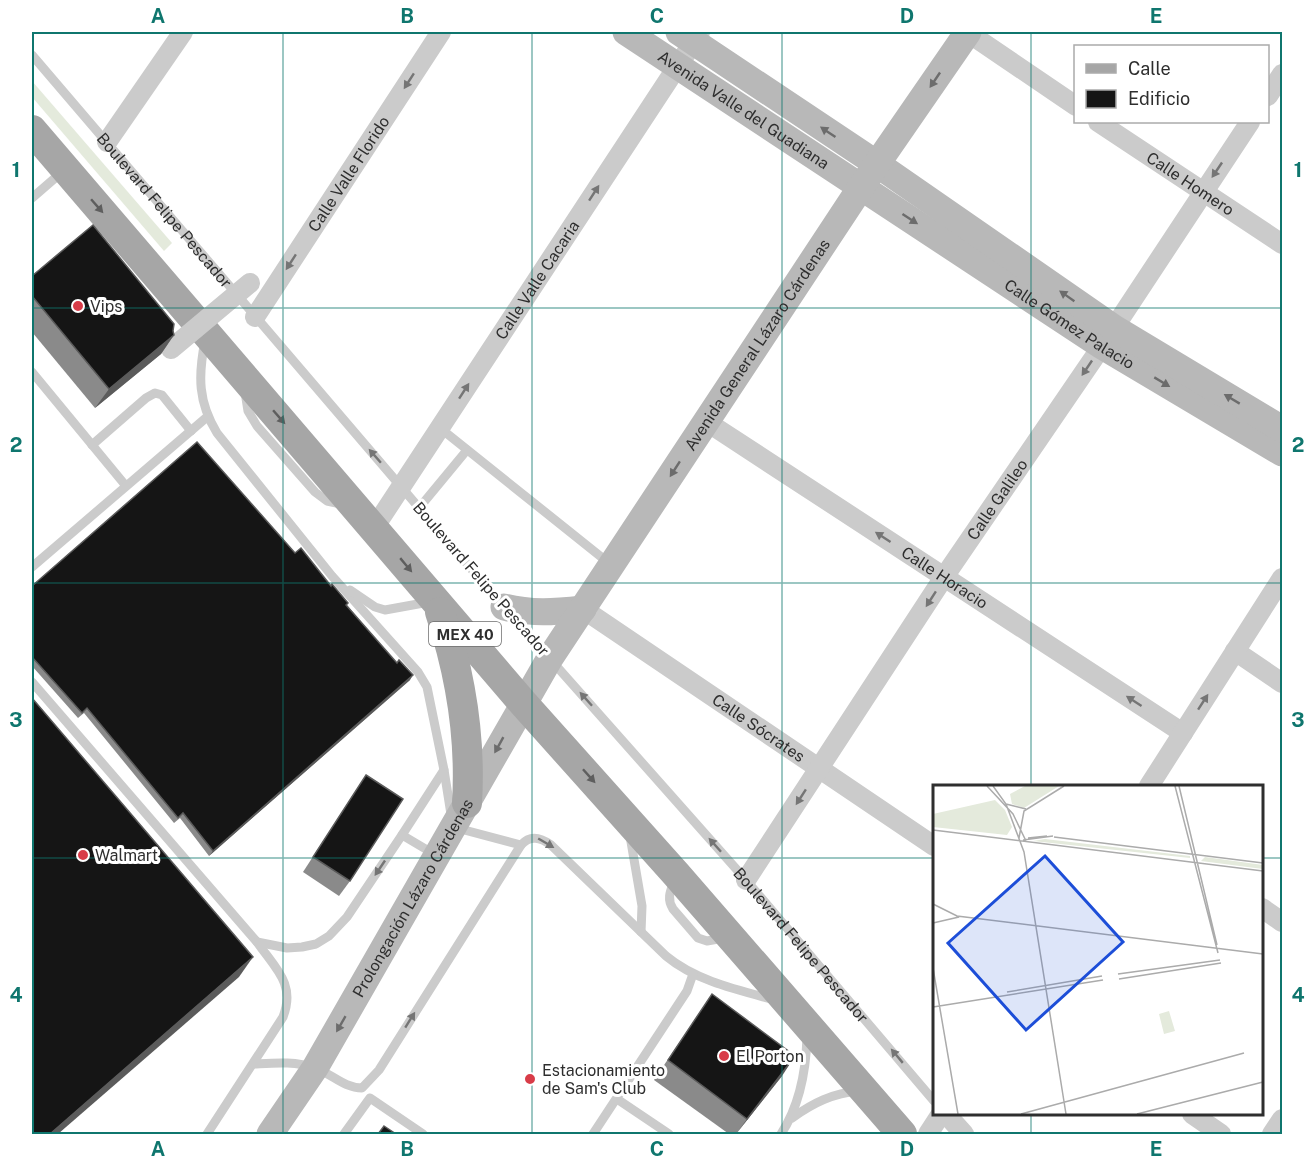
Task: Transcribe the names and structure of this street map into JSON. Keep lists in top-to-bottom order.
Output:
{
  "streets": {
    "main road": ["MEX 40"],
    "street": [
      "Avenida Valle del Guadiana",
      "Calle Valle Florido",
      "Calle Homero",
      "Calle Valle Cacaria",
      "Calle Gómez Palacio",
      "Avenida General Lázaro Cárdenas",
      "Calle Galileo",
      "Calle Horacio",
      "Calle Sócrates",
      "Prolongación Lázaro Cárdenas"
    ],
    "lane": ["Boulevard Felipe Pescador"]
  },
  "crossings": [
    ["Avenida Valle del Guadiana", "Calle Valle Cacaria"],
    ["Avenida Valle del Guadiana", "Calle Gómez Palacio"],
    ["Avenida Valle del Guadiana", "Avenida General Lázaro Cárdenas"],
    ["Calle Valle Florido", "Boulevard Felipe Pescador"],
    ["Calle Homero", "Calle Galileo"],
    ["Boulevard Felipe Pescador", "Calle Valle Cacaria"],
    ["Boulevard Felipe Pescador", "Avenida General Lázaro Cárdenas"],
    ["Boulevard Felipe Pescador", "Calle Galileo"],
    ["Boulevard Felipe Pescador", "Prolongación Lázaro Cárdenas"],
    ["Calle Valle Cacaria", "MEX 40"],
    ["Calle Gómez Palacio", "Avenida General Lázaro Cárdenas"],
    ["Calle Gómez Palacio", "Calle Galileo"],
    ["Avenida General Lázaro Cárdenas", "Calle Horacio"],
    ["Avenida General Lázaro Cárdenas", "Calle Sócrates"],
    ["Avenida General Lázaro Cárdenas", "Prolongación Lázaro Cárdenas"],
    ["Calle Galileo", "Calle Horacio"],
    ["Calle Galileo", "Calle Sócrates"],
    ["MEX 40", "Prolongación Lázaro Cárdenas"]
  ],
  "one_way": [
    "Calle Valle Florido",
    "Boulevard Felipe Pescador",
    "Calle Valle Cacaria",
    "Avenida General Lázaro Cárdenas",
    "Calle Galileo",
    "Calle Horacio",
    "Prolongación Lázaro Cárdenas"
  ],
  "places": [
    "Vips",
    "Walmart",
    "El Porton",
    "Estacionamiento de Sam's Club"
  ],
  "legend": ["Calle", "Edificio"],
  "grid": {
    "columns": [
      "A",
      "B",
      "C",
      "D",
      "E"
    ],
    "rows": [
      "1",
      "2",
      "3",
      "4"
    ]
  }
}
